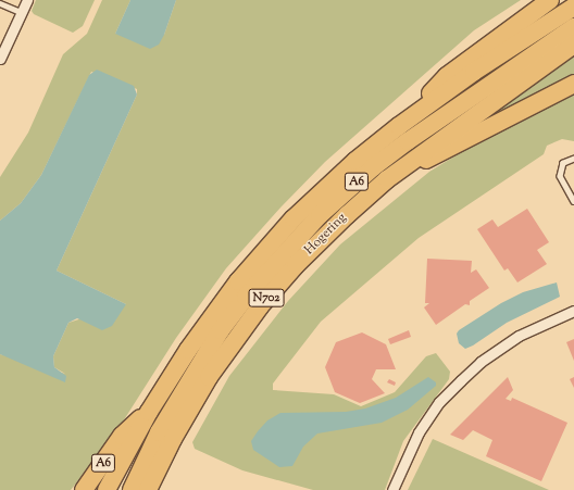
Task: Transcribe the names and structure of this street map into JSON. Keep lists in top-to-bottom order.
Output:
{
  "streets": {
    "highway": ["A6", "Hogering", "N702"]
  },
  "crossings": [
    ["A6", "Hogering"],
    ["A6", "N702"],
    ["Hogering", "N702"]
  ]
}
